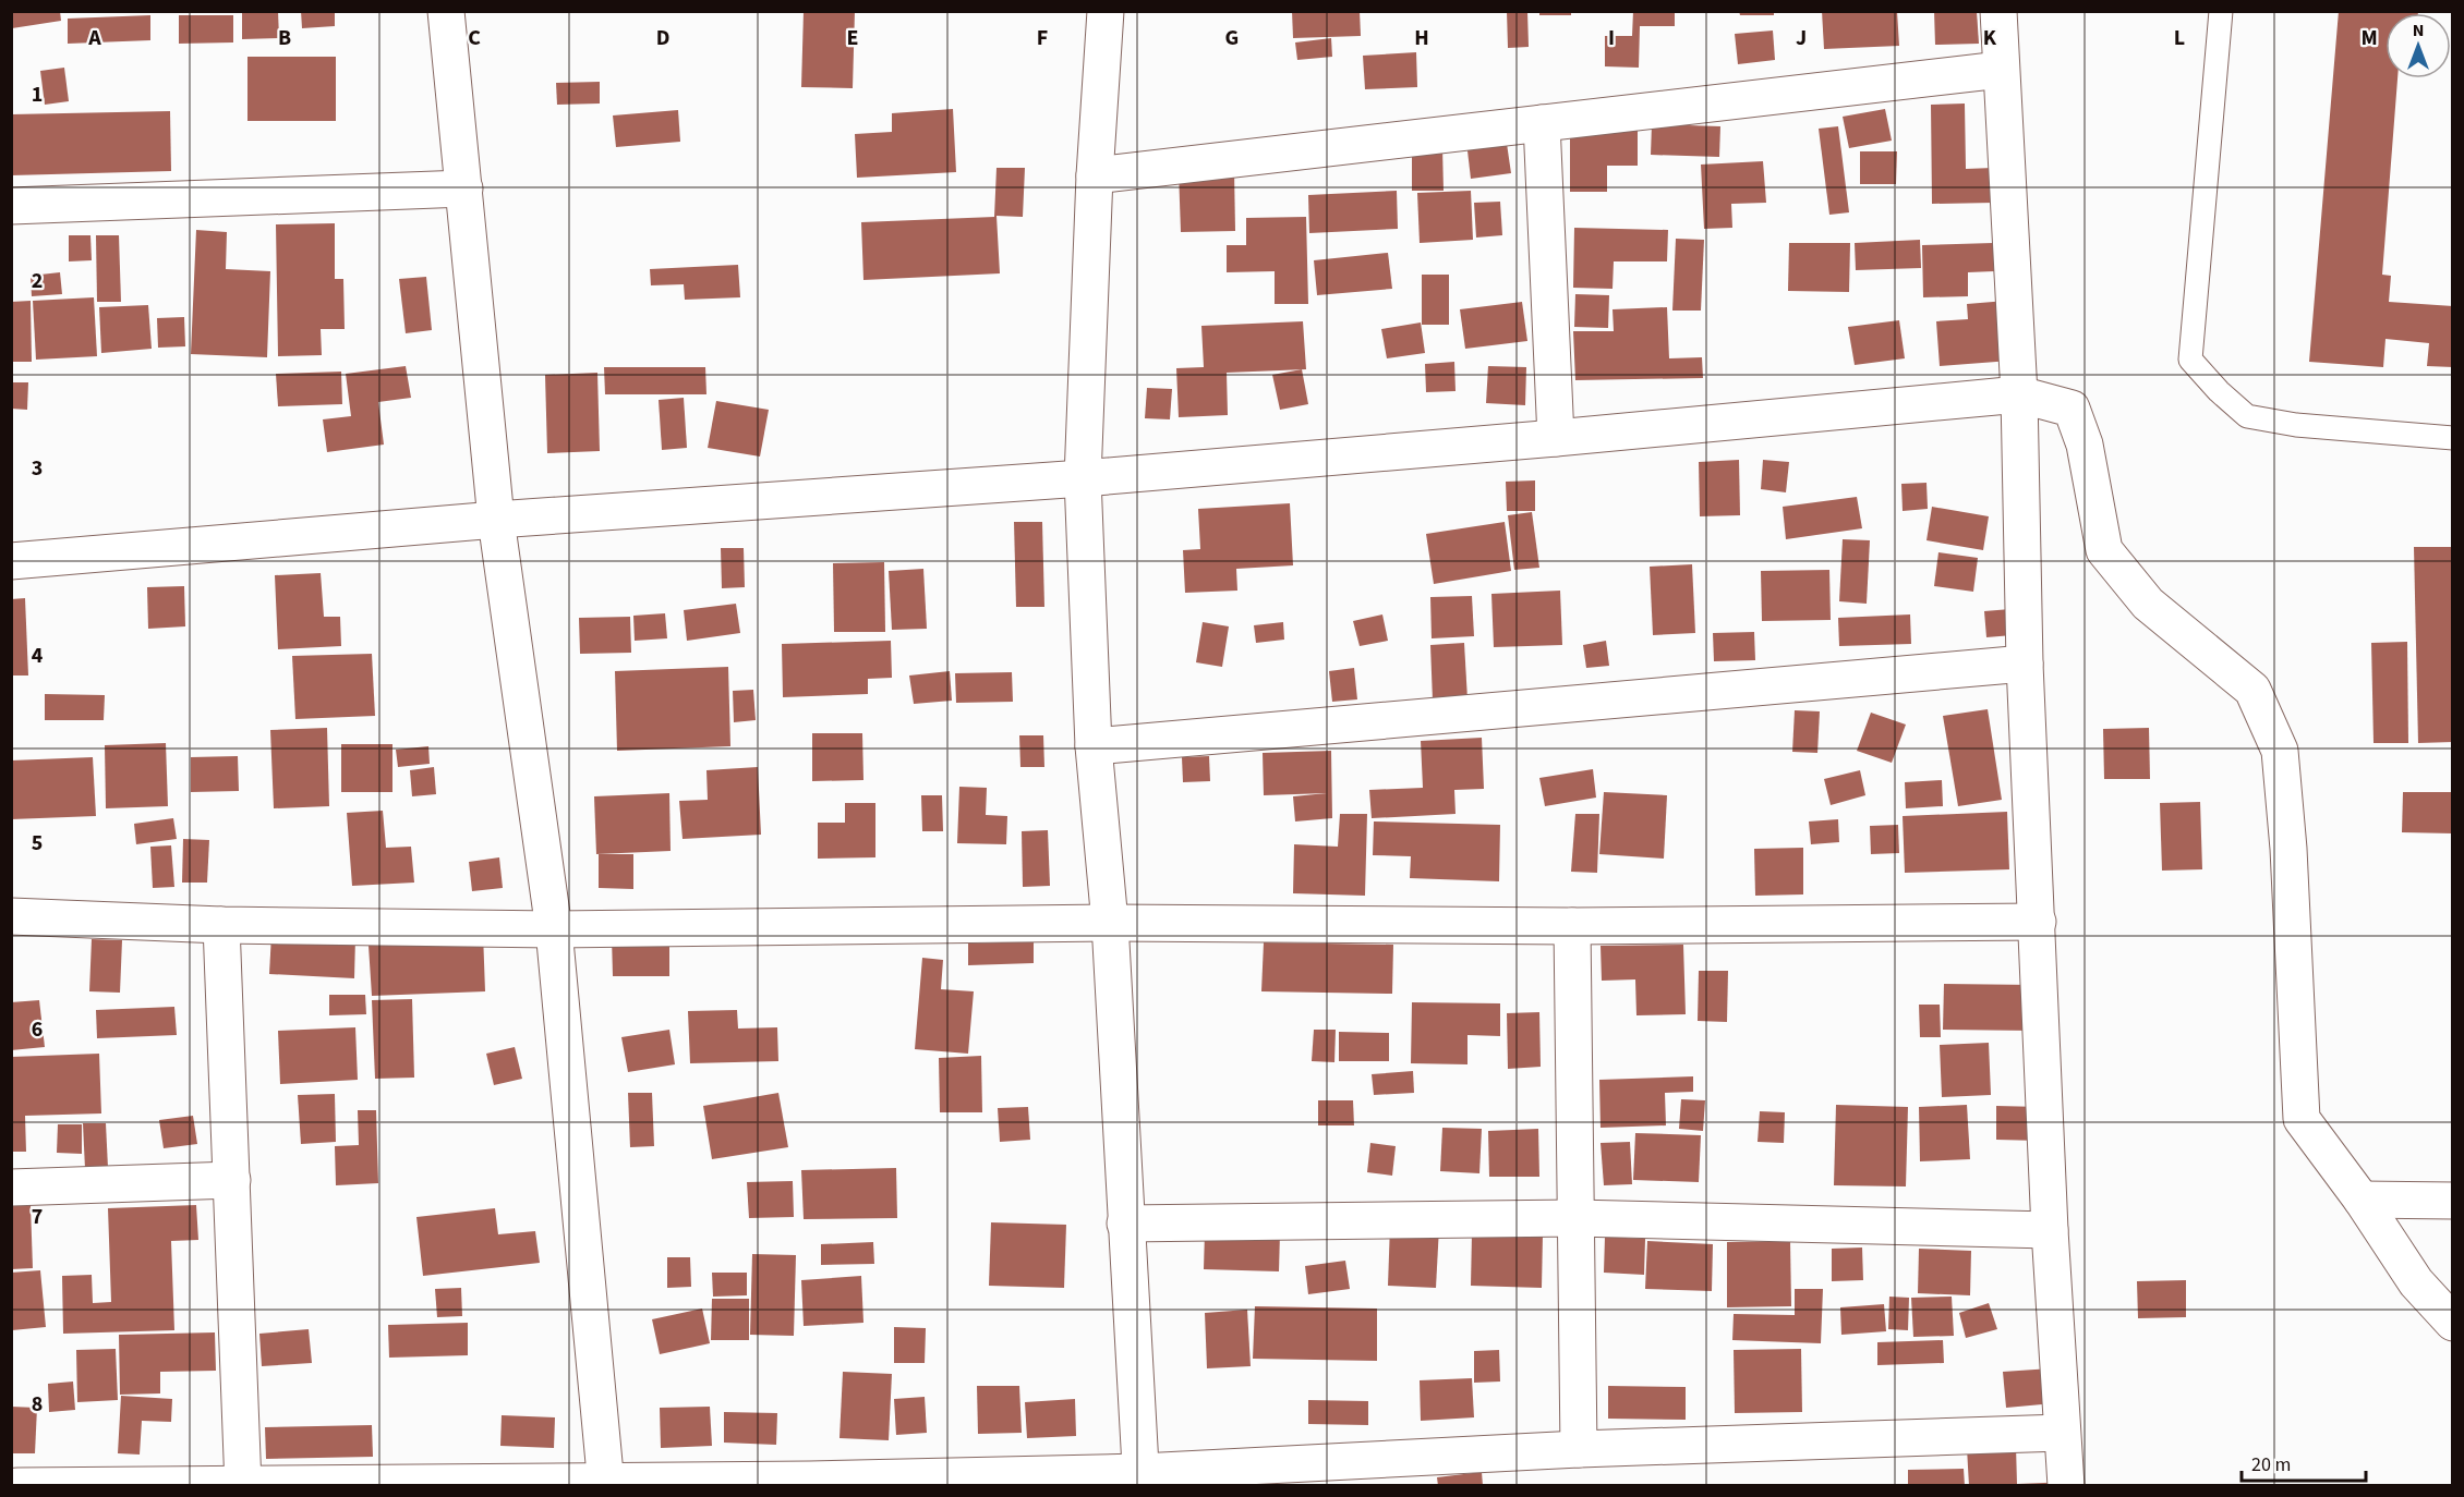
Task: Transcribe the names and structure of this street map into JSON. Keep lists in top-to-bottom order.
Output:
{
  "scale_bar": "20 m",
  "north": "top",
  "grid": {
    "columns": [
      "A",
      "B",
      "C",
      "D",
      "E",
      "F",
      "G",
      "H",
      "I",
      "J",
      "K",
      "L",
      "M"
    ],
    "rows": [
      "1",
      "2",
      "3",
      "4",
      "5",
      "6",
      "7",
      "8"
    ]
  }
}
